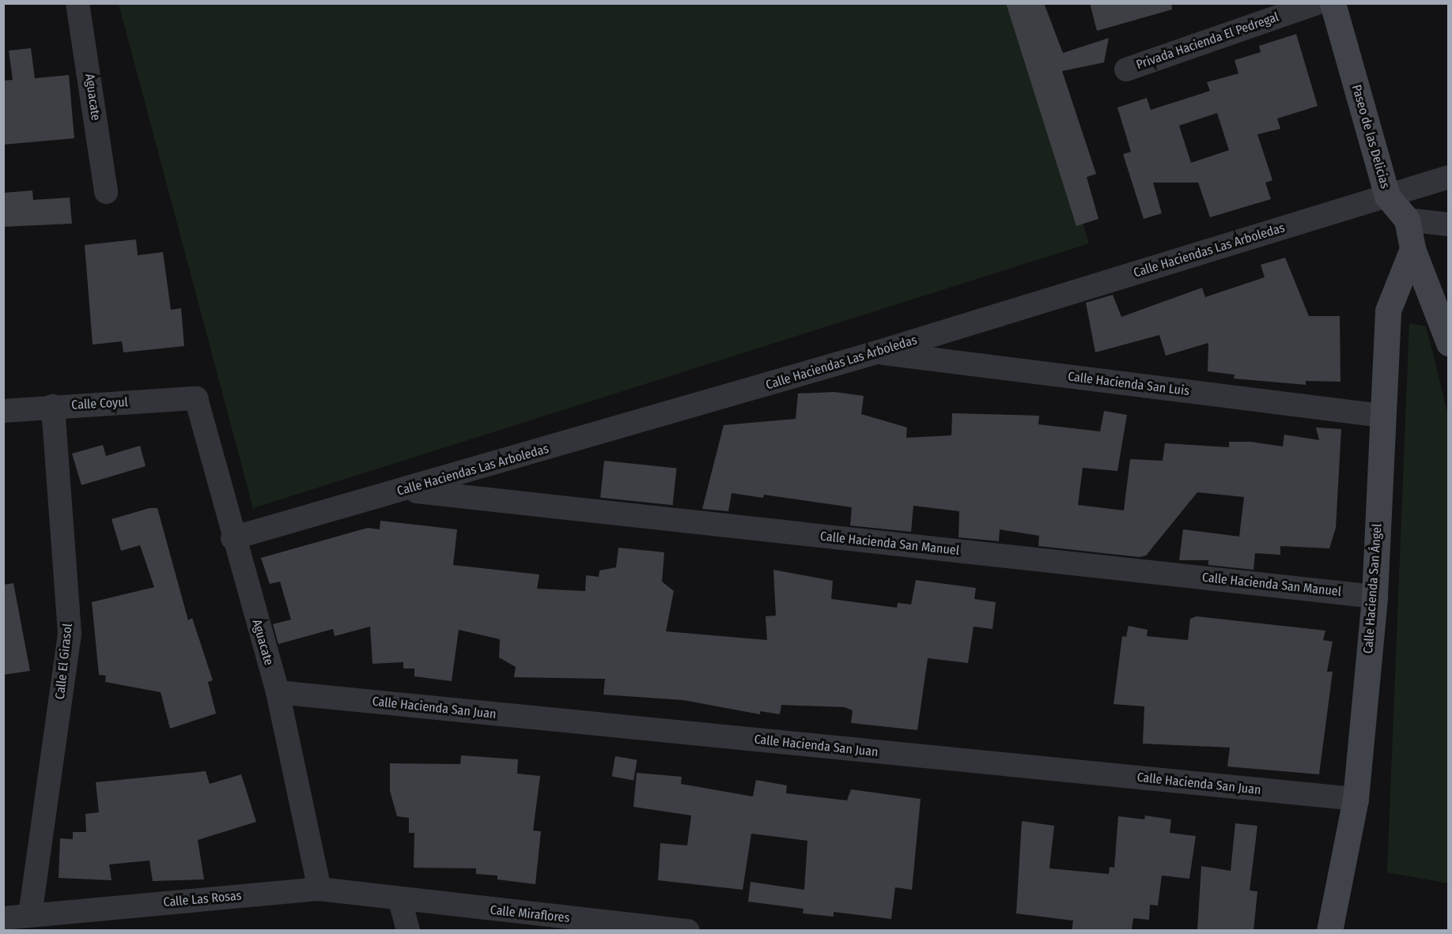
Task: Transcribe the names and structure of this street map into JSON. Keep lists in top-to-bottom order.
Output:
{
  "streets": {
    "street": [
      "Privada Hacienda El Pedregal",
      "Aguacate",
      "Paseo de las Delicias",
      "Calle Haciendas Las Arboledas",
      "Calle Hacienda San Luis",
      "Calle Coyul",
      "Calle Hacienda San Manuel",
      "Calle Hacienda San Ángel",
      "Calle El Girasol",
      "Calle Hacienda San Juan",
      "Calle Las Rosas",
      "Calle Miraflores"
    ]
  },
  "crossings": [
    ["Aguacate", "Calle Haciendas Las Arboledas"],
    ["Aguacate", "Calle Coyul"],
    ["Aguacate", "Calle Hacienda San Juan"],
    ["Aguacate", "Calle Las Rosas"],
    ["Paseo de las Delicias", "Calle Haciendas Las Arboledas"],
    ["Paseo de las Delicias", "Calle Hacienda San Ángel"],
    ["Calle Haciendas Las Arboledas", "Calle Hacienda San Luis"],
    ["Calle Haciendas Las Arboledas", "Calle Hacienda San Manuel"],
    ["Calle Hacienda San Luis", "Calle Hacienda San Ángel"],
    ["Calle Coyul", "Calle El Girasol"],
    ["Calle Hacienda San Manuel", "Calle Hacienda San Ángel"],
    ["Calle Hacienda San Ángel", "Calle Hacienda San Juan"],
    ["Calle El Girasol", "Calle Las Rosas"],
    ["Calle Las Rosas", "Calle Miraflores"]
  ]
}
